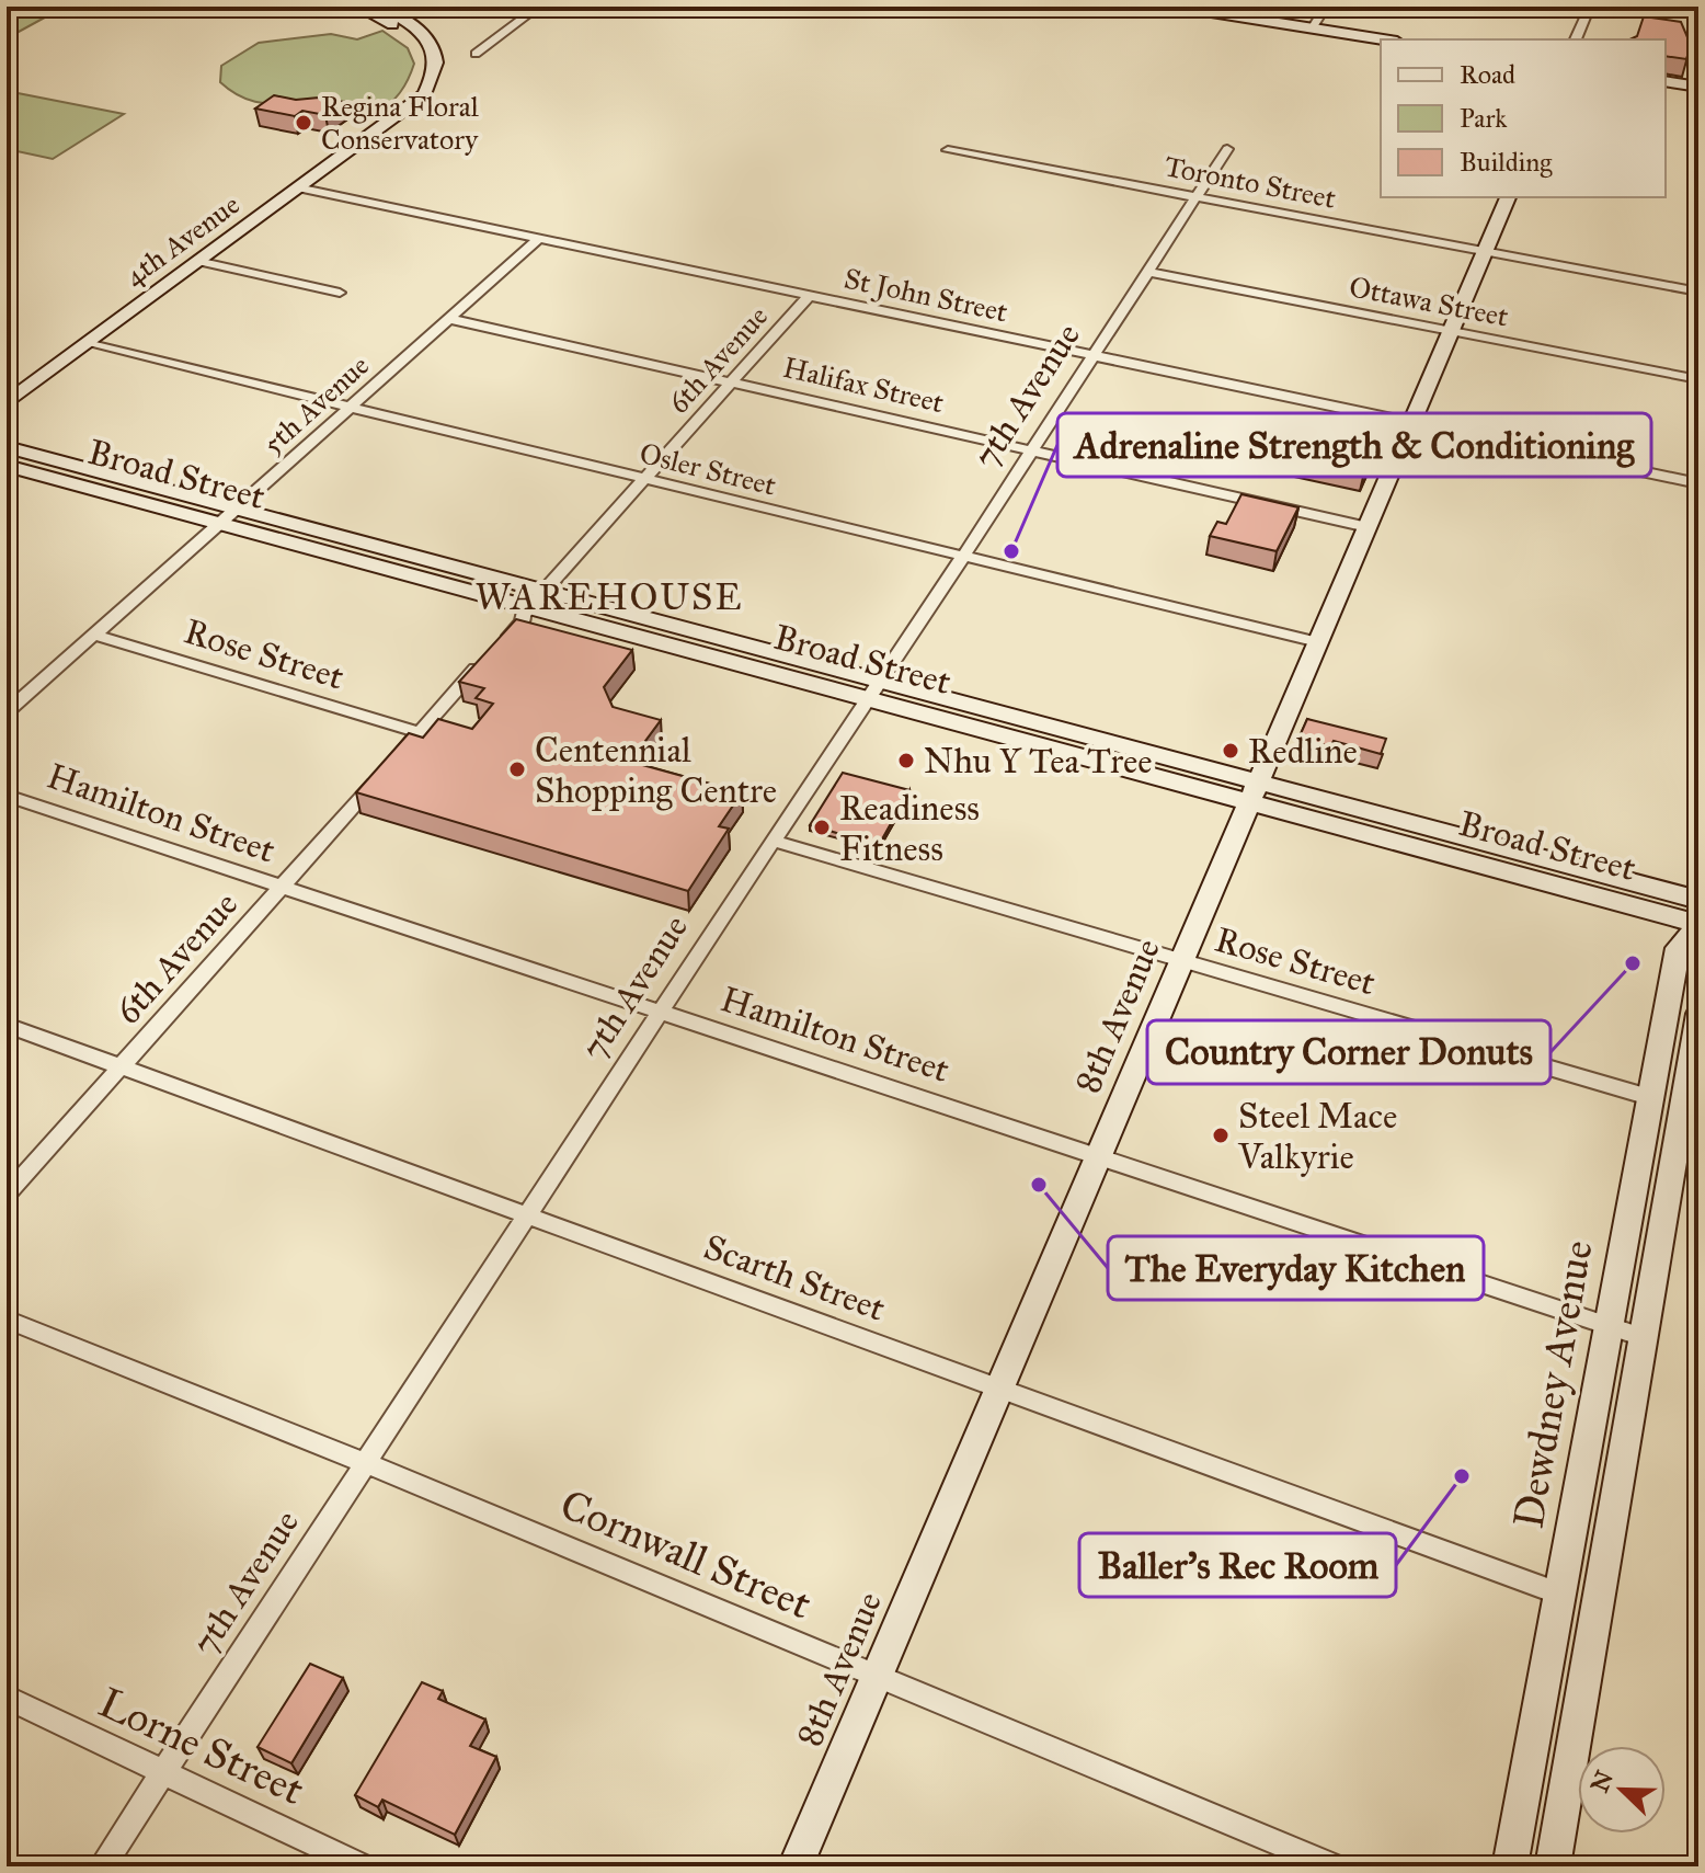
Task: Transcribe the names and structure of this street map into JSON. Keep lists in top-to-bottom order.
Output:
{
  "streets": {
    "main road": [
      "4th Avenue",
      "Broad Street",
      "8th Avenue",
      "Dewdney Avenue"
    ],
    "street": [
      "Toronto Street",
      "St John Street",
      "Ottawa Street",
      "6th Avenue",
      "Halifax Street",
      "7th Avenue",
      "5th Avenue",
      "Osler Street",
      "Rose Street",
      "Hamilton Street",
      "Scarth Street",
      "Cornwall Street",
      "Lorne Street"
    ]
  },
  "crossings": [
    ["Toronto Street", "7th Avenue"],
    ["Toronto Street", "8th Avenue"],
    ["4th Avenue", "St John Street"],
    ["4th Avenue", "Osler Street"],
    ["St John Street", "6th Avenue"],
    ["St John Street", "7th Avenue"],
    ["St John Street", "5th Avenue"],
    ["St John Street", "8th Avenue"],
    ["Ottawa Street", "7th Avenue"],
    ["Ottawa Street", "8th Avenue"],
    ["6th Avenue", "Halifax Street"],
    ["6th Avenue", "Osler Street"],
    ["6th Avenue", "Broad Street"],
    ["6th Avenue", "Rose Street"],
    ["6th Avenue", "Hamilton Street"],
    ["6th Avenue", "Scarth Street"],
    ["Halifax Street", "7th Avenue"],
    ["Halifax Street", "5th Avenue"],
    ["Halifax Street", "8th Avenue"],
    ["7th Avenue", "Osler Street"],
    ["7th Avenue", "Broad Street"],
    ["7th Avenue", "Rose Street"],
    ["7th Avenue", "Hamilton Street"],
    ["7th Avenue", "Scarth Street"],
    ["7th Avenue", "Cornwall Street"],
    ["7th Avenue", "Lorne Street"],
    ["5th Avenue", "Osler Street"],
    ["5th Avenue", "Broad Street"],
    ["5th Avenue", "Rose Street"],
    ["Osler Street", "8th Avenue"],
    ["Broad Street", "8th Avenue"],
    ["Broad Street", "Dewdney Avenue"],
    ["Rose Street", "8th Avenue"],
    ["Rose Street", "Dewdney Avenue"],
    ["Hamilton Street", "8th Avenue"],
    ["Hamilton Street", "Dewdney Avenue"],
    ["8th Avenue", "Scarth Street"],
    ["8th Avenue", "Cornwall Street"],
    ["Scarth Street", "Dewdney Avenue"]
  ],
  "districts": ["WAREHOUSE"],
  "places": [
    "Regina Floral Conservatory",
    "Adrenaline Strength & Conditioning",
    "Redline",
    "Nhu Y Tea Tree",
    "Centennial Shopping Centre",
    "Readiness Fitness",
    "Country Corner Donuts",
    "Steel Mace Valkyrie",
    "The Everyday Kitchen",
    "Baller's Rec Room"
  ],
  "legend": ["Road", "Park", "Building"],
  "north": "top left"
}
